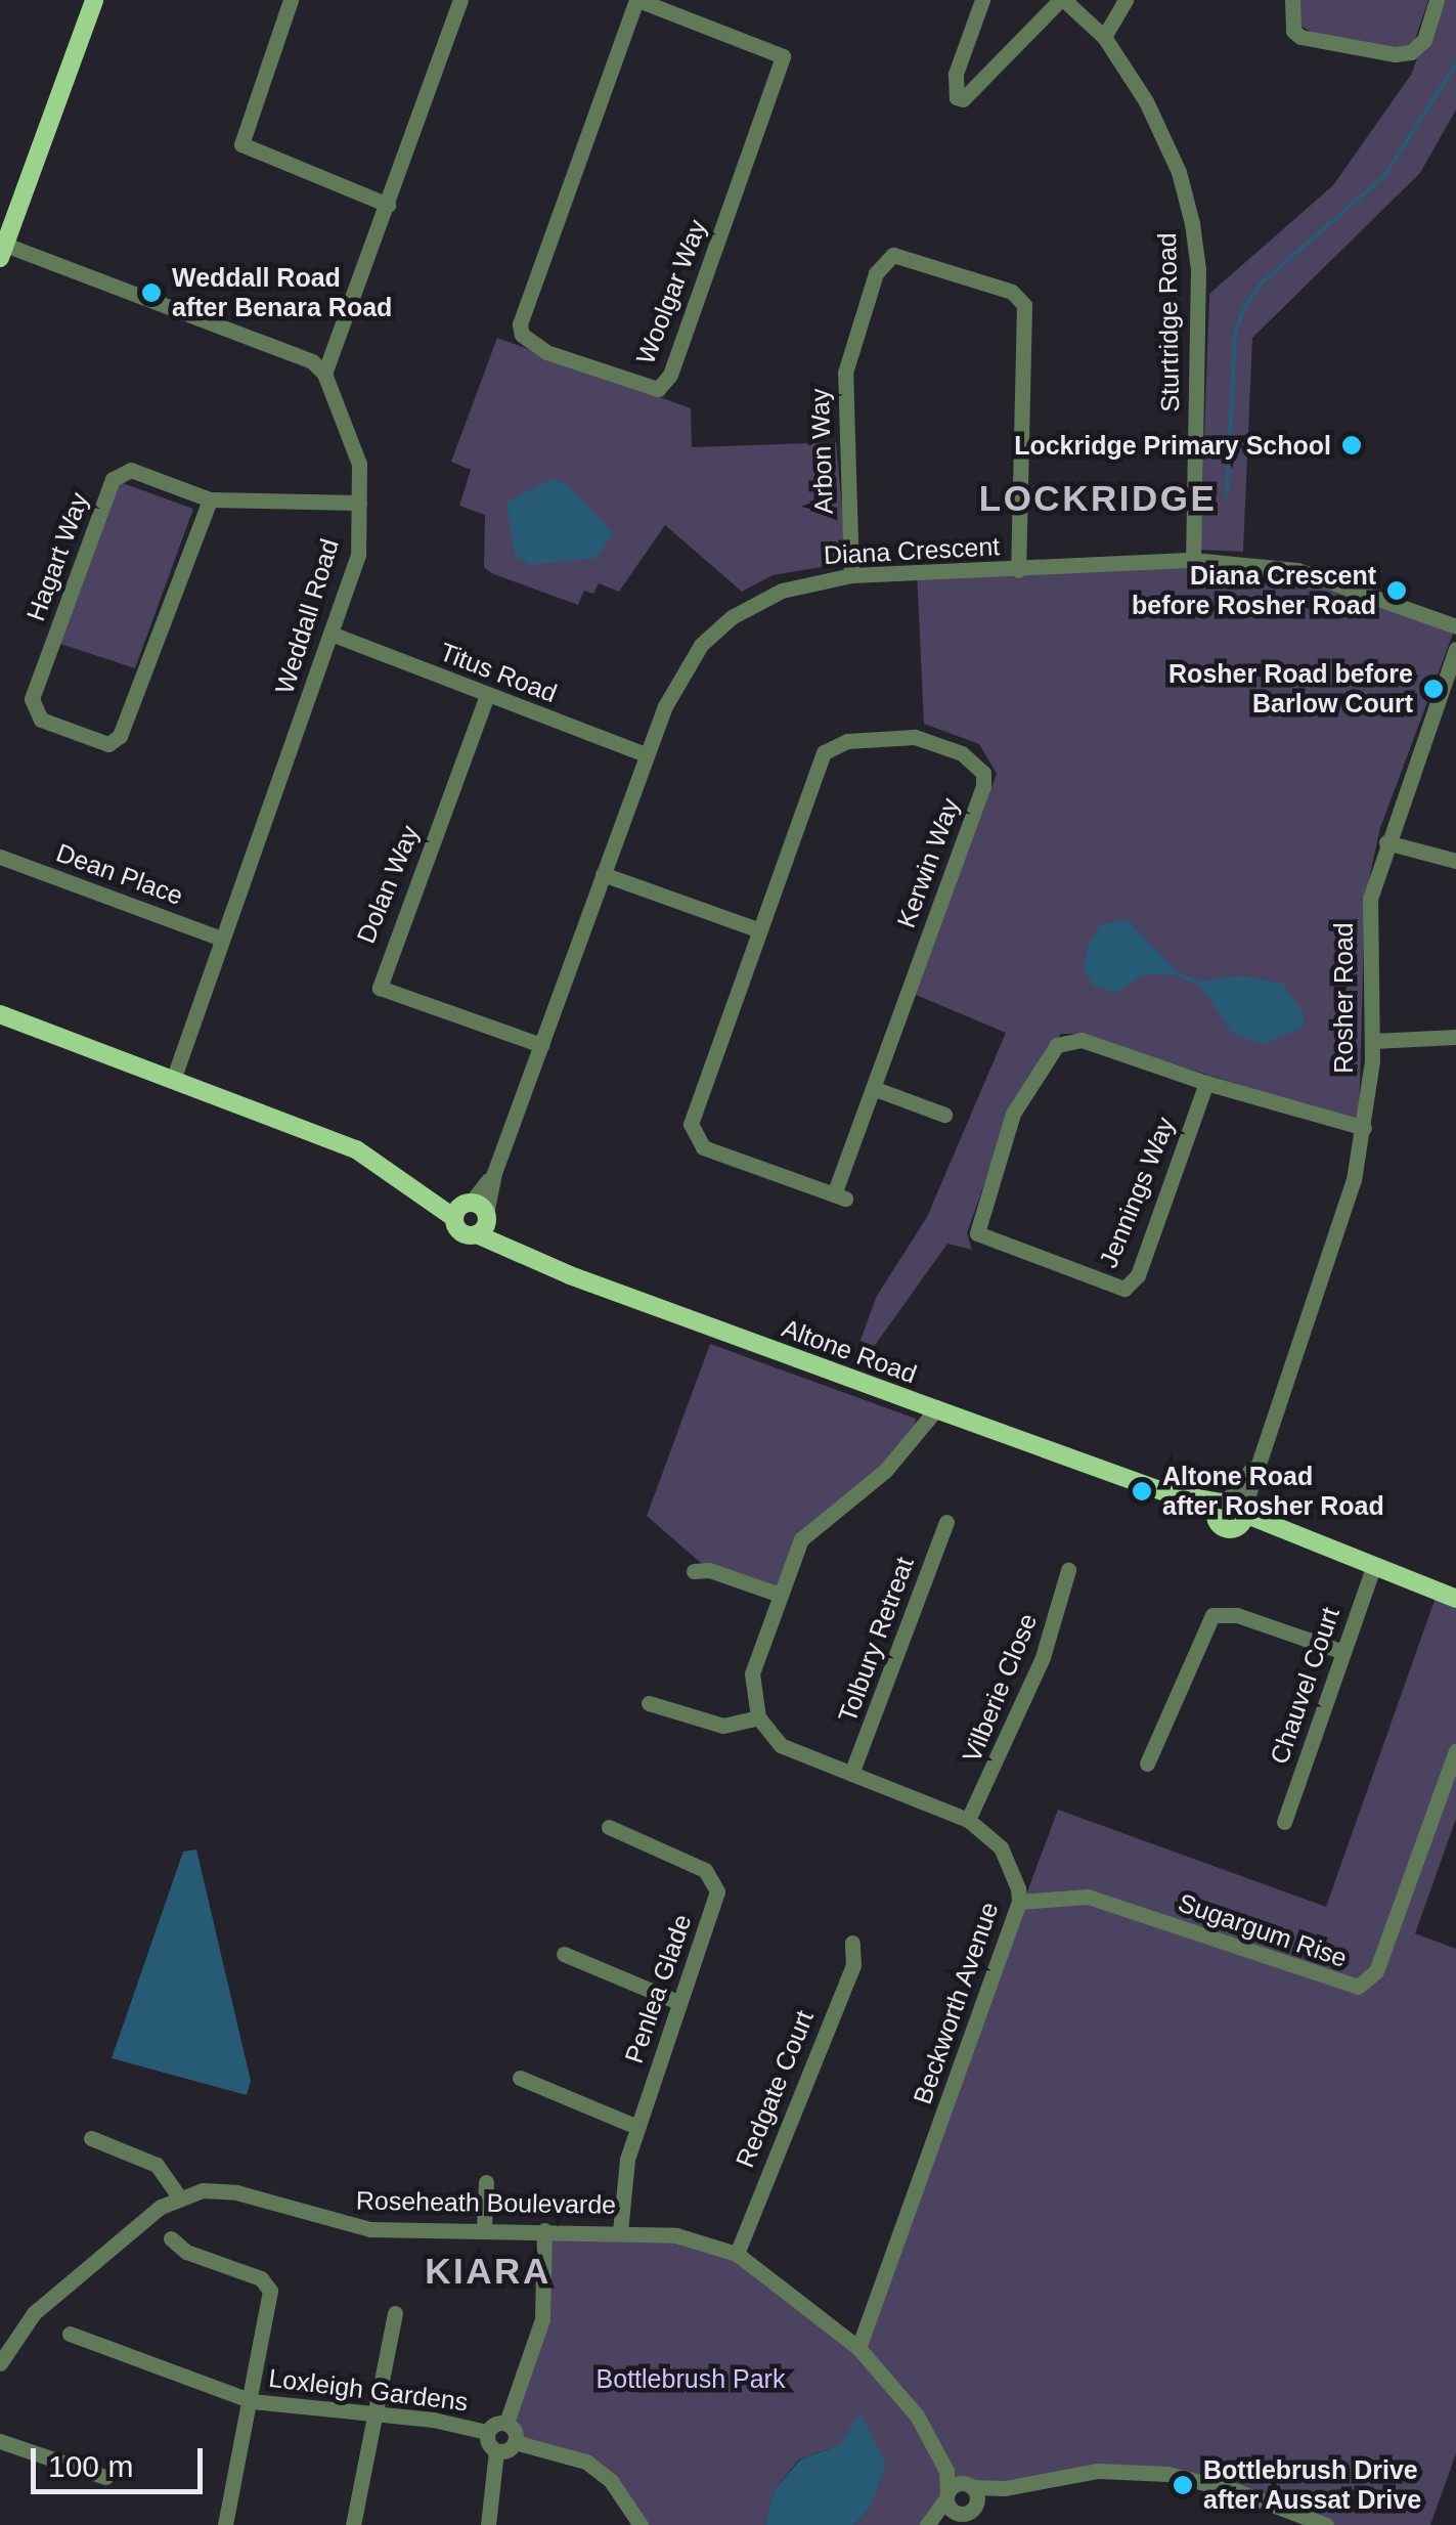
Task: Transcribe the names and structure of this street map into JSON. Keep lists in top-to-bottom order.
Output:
{
  "streets": {
    "main road": ["Altone Road"],
    "street": [
      "Woolgar Way",
      "Sturtridge Road",
      "Arbon Way",
      "Diana Crescent",
      "Hagart Way",
      "Weddall Road",
      "Titus Road",
      "Kerwin Way",
      "Dean Place",
      "Dolan Way",
      "Rosher Road",
      "Jennings Way",
      "Tolbury Retreat",
      "Chauvel Court",
      "Vilberie Close",
      "Sugargum Rise",
      "Penlea Glade",
      "Beckworth Avenue",
      "Redgate Court",
      "Roseheath Boulevarde",
      "Loxleigh Gardens"
    ]
  },
  "crossings": [
    ["Sturtridge Road", "Diana Crescent"],
    ["Arbon Way", "Diana Crescent"],
    ["Diana Crescent", "Titus Road"],
    ["Diana Crescent", "Dolan Way"],
    ["Diana Crescent", "Altone Road"],
    ["Hagart Way", "Weddall Road"],
    ["Weddall Road", "Titus Road"],
    ["Weddall Road", "Dean Place"],
    ["Weddall Road", "Altone Road"],
    ["Titus Road", "Dolan Way"],
    ["Rosher Road", "Jennings Way"],
    ["Rosher Road", "Altone Road"],
    ["Altone Road", "Chauvel Court"],
    ["Tolbury Retreat", "Beckworth Avenue"],
    ["Vilberie Close", "Beckworth Avenue"],
    ["Sugargum Rise", "Beckworth Avenue"],
    ["Penlea Glade", "Roseheath Boulevarde"],
    ["Beckworth Avenue", "Roseheath Boulevarde"],
    ["Redgate Court", "Roseheath Boulevarde"]
  ],
  "districts": ["LOCKRIDGE", "KIARA"],
  "parks": ["Bottlebrush Park"],
  "places": [
    "Weddall Road after Benara Road",
    "Lockridge Primary School",
    "Diana Crescent before Rosher Road",
    "Rosher Road before Barlow Court",
    "Altone Road after Rosher Road",
    "Bottlebrush Drive after Aussat Drive"
  ],
  "scale_bar": "100 m"
}
